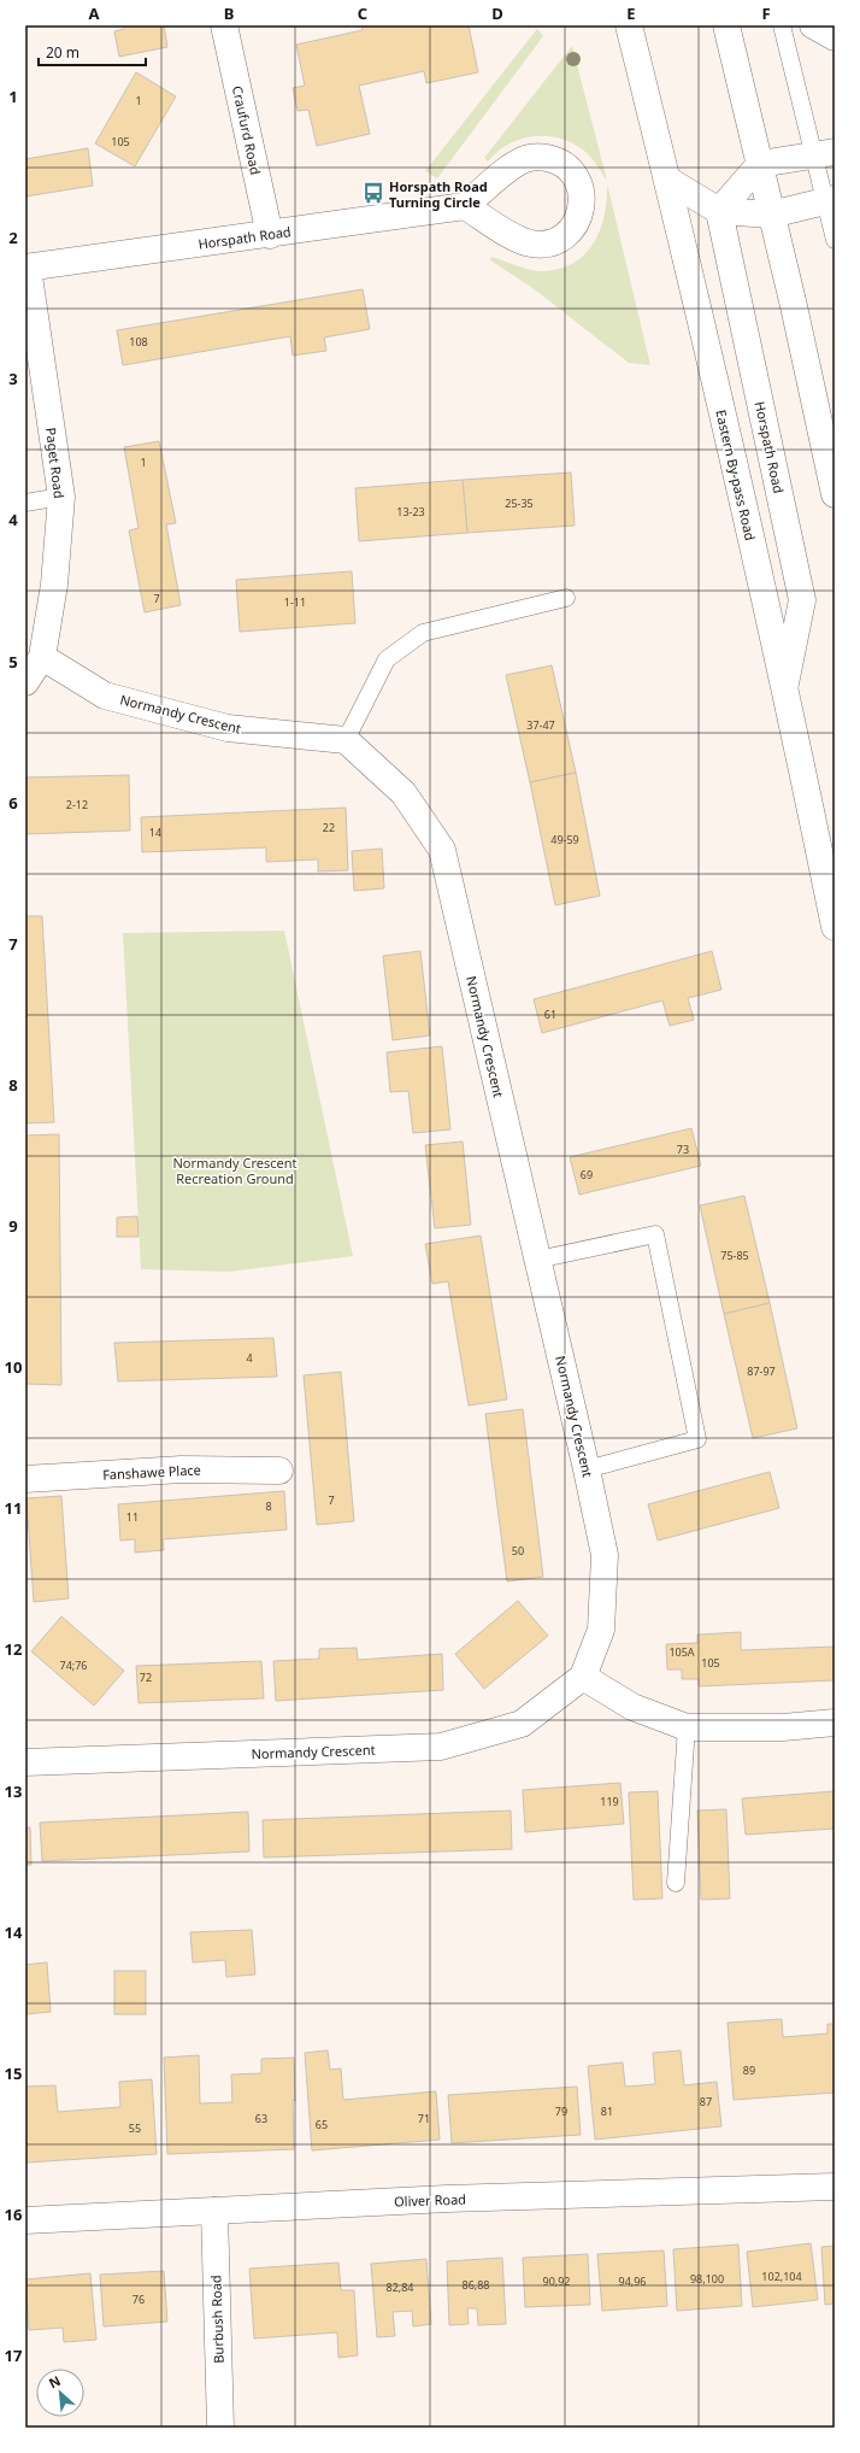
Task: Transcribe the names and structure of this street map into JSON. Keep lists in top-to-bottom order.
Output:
{
  "streets": {
    "main road": [
      "Craufurd Road",
      "Horspath Road",
      "Paget Road",
      "Eastern By-pass Road",
      "Normandy Crescent",
      "Fanshawe Place",
      "Oliver Road",
      "Burbush Road"
    ]
  },
  "crossings": [
    ["Craufurd Road", "Horspath Road"],
    ["Horspath Road", "Paget Road"],
    ["Horspath Road", "Eastern By-pass Road"],
    ["Paget Road", "Normandy Crescent"],
    ["Oliver Road", "Burbush Road"]
  ],
  "parks": ["Normandy Crescent Recreation Ground"],
  "places": {
    "bus stop": ["Horspath Road Turning Circle"]
  },
  "house_numbers": [
    "1",
    "105",
    "108",
    "1",
    "25-35",
    "13-23",
    "7",
    "1-11",
    "37-47",
    "2-12",
    "22",
    "14",
    "49-59",
    "61",
    "73",
    "69",
    "75-85",
    "4",
    "87-97",
    "7",
    "8",
    "11",
    "50",
    "105A",
    "105",
    "74;76",
    "72",
    "119",
    "89",
    "87",
    "79",
    "81",
    "63",
    "71",
    "65",
    "55",
    "102,104",
    "98,100",
    "90,92",
    "94,96",
    "86,88",
    "82,84",
    "76"
  ],
  "scale_bar": "20 m",
  "north": "top left",
  "grid": {
    "columns": [
      "A",
      "B",
      "C",
      "D",
      "E",
      "F"
    ],
    "rows": [
      "1",
      "2",
      "3",
      "4",
      "5",
      "6",
      "7",
      "8",
      "9",
      "10",
      "11",
      "12",
      "13",
      "14",
      "15",
      "16",
      "17"
    ]
  }
}
